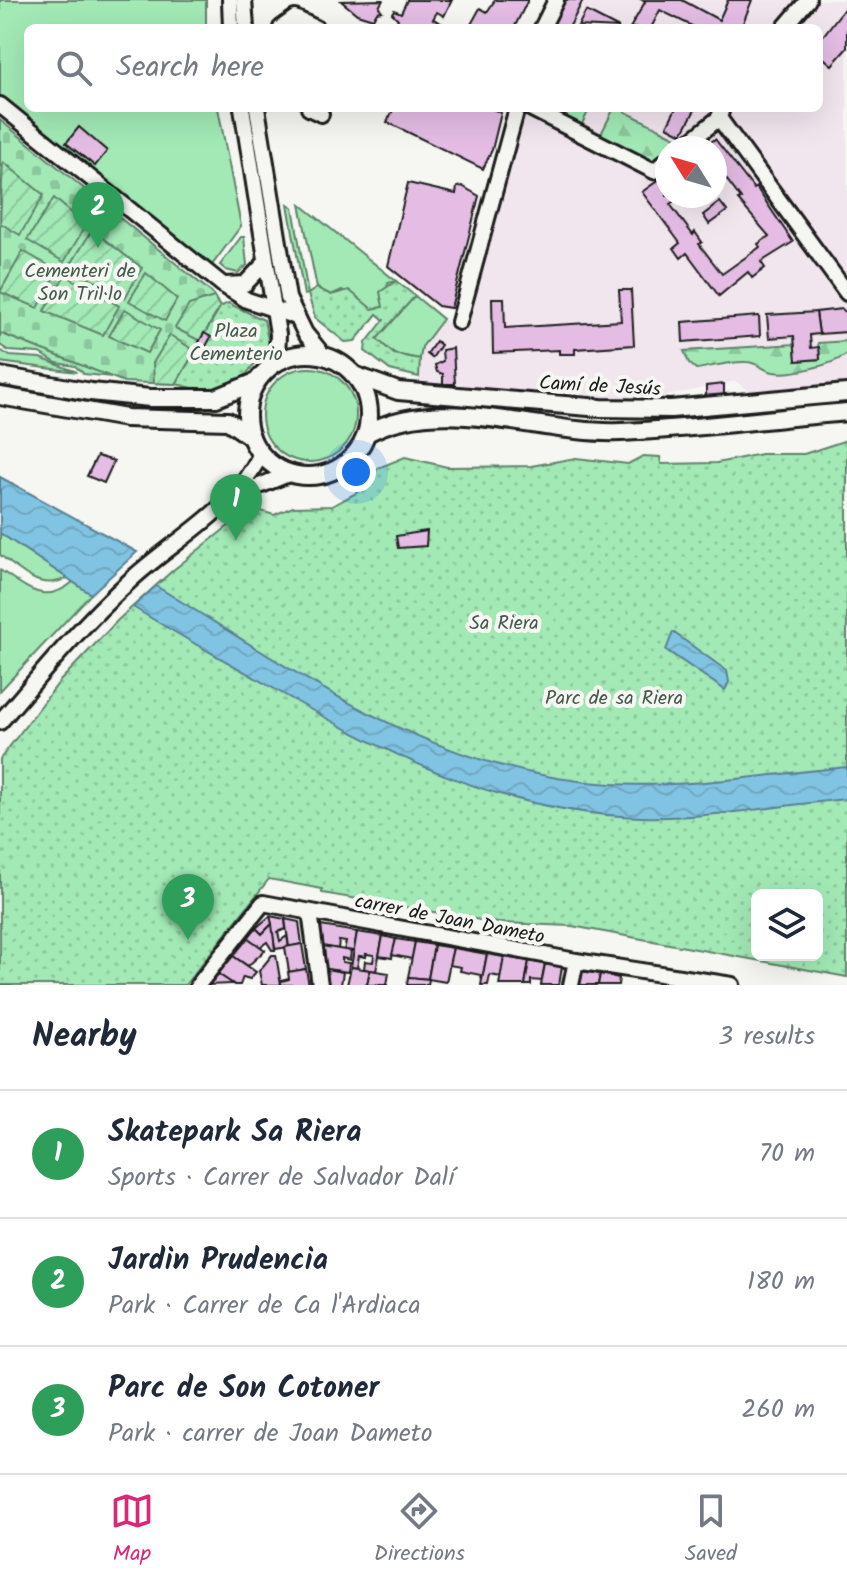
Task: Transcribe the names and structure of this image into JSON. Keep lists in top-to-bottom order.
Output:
{
  "streets": {
    "main road": ["Camí de Jesús"],
    "street": ["carrer de Joan Dameto"]
  },
  "parks": [
    "Cementeri de Son Tril·lo",
    "Plaza Cementerio",
    "Sa Riera",
    "Parc de sa Riera"
  ],
  "north": "top left",
  "page": {
    "search": "Search here",
    "pins": ["2", "1", "3"],
    "heading": ["Nearby", "3 results"],
    "list": [
      {
        "mark": "1",
        "name": "Skatepark Sa Riera",
        "note": "Sports · Carrer de Salvador Dalí",
        "value": "70 m"
      },
      {
        "mark": "2",
        "name": "Jardin Prudencia",
        "note": "Park · Carrer de Ca l'Ardiaca",
        "value": "180 m"
      },
      {
        "mark": "3",
        "name": "Parc de Son Cotoner",
        "note": "Park · carrer de Joan Dameto",
        "value": "260 m"
      }
    ],
    "nav": ["Map", "Directions", "Saved"]
  }
}
